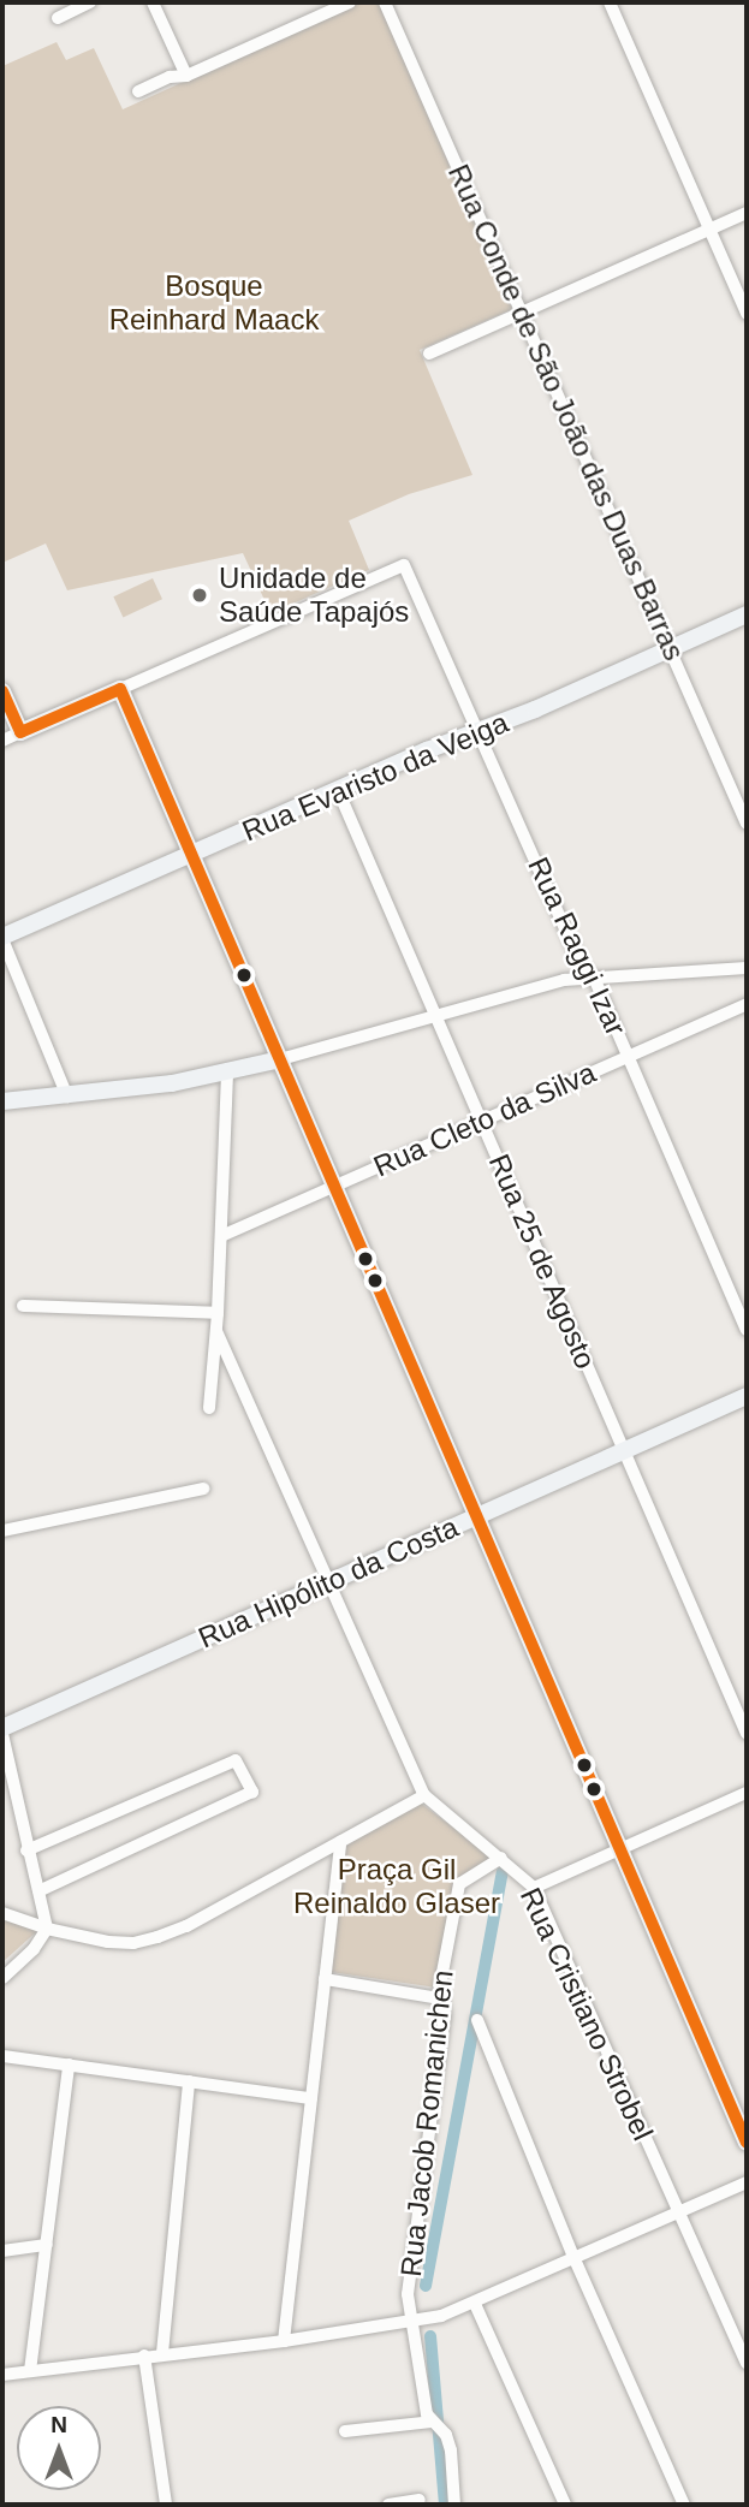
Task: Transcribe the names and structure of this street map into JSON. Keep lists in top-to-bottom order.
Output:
{
  "streets": {
    "street": [
      "Rua Conde de São João das Duas Barras",
      "Rua Evaristo da Veiga",
      "Rua Raggi Izar",
      "Rua Cleto da Silva",
      "Rua 25 de Agosto",
      "Rua Hipólito da Costa",
      "Rua Cristiano Strobel",
      "Rua Jacob Romanichen"
    ]
  },
  "crossings": [
    ["Rua Conde de São João das Duas Barras", "Rua Evaristo da Veiga"],
    ["Rua Evaristo da Veiga", "Rua Raggi Izar"],
    ["Rua Evaristo da Veiga", "Rua 25 de Agosto"],
    ["Rua Raggi Izar", "Rua Cleto da Silva"],
    ["Rua Cleto da Silva", "Rua 25 de Agosto"],
    ["Rua 25 de Agosto", "Rua Hipólito da Costa"],
    ["Rua Hipólito da Costa", "Rua Cristiano Strobel"],
    ["Rua Cristiano Strobel", "Rua Jacob Romanichen"]
  ],
  "parks": ["Bosque Reinhard Maack", "Praça Gil Reinaldo Glaser"],
  "places": ["Unidade de Saúde Tapajós"],
  "north": "top"
}
